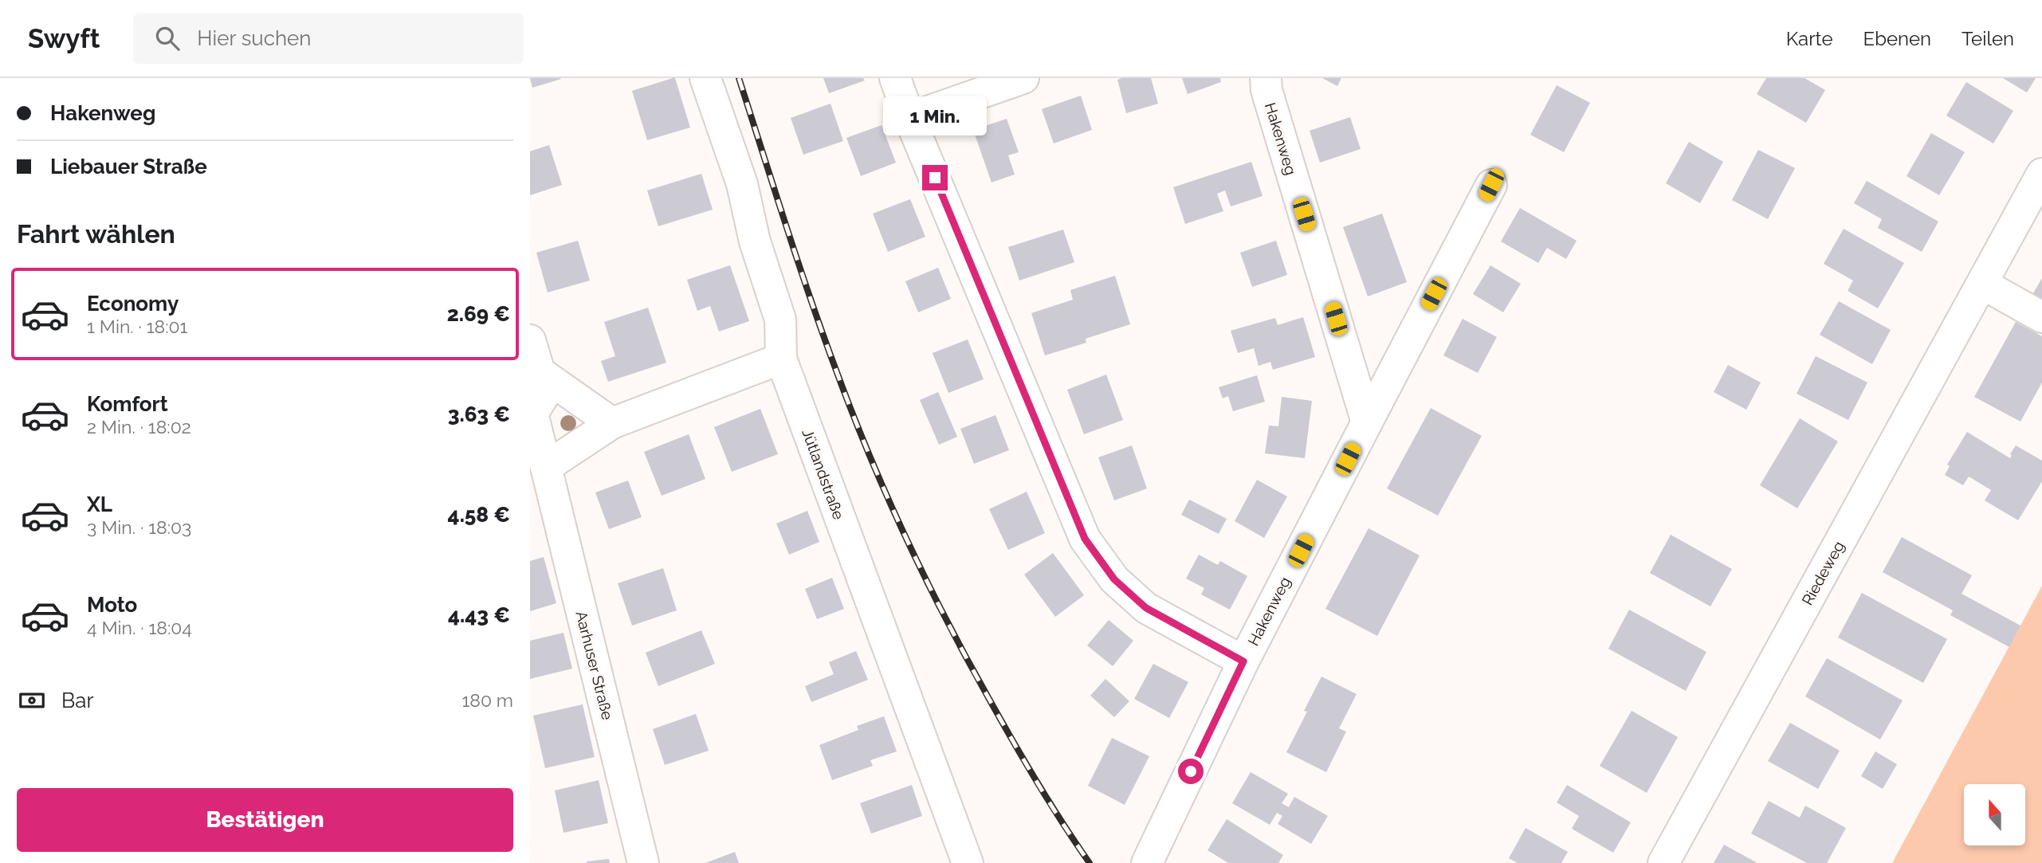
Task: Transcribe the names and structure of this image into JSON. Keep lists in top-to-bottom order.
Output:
{
  "streets": {
    "street": [
      "Hakenweg",
      "Jütlandstraße",
      "Riedeweg",
      "Aarhuser Straße"
    ]
  },
  "north": "top",
  "page": {
    "header": "Swyft",
    "search": "Hier suchen",
    "nav": ["Karte", "Ebenen", "Teilen"],
    "banner": ["Hakenweg", "Liebauer Straße"],
    "bubble": "1 Min.",
    "heading": "Fahrt wählen",
    "list": [
      {
        "name": "Economy",
        "note": "1 Min. · 18:01",
        "value": "2.69 €"
      },
      {
        "name": "Komfort",
        "note": "2 Min. · 18:02",
        "value": "3.63 €"
      },
      {
        "name": "XL",
        "note": "3 Min. · 18:03",
        "value": "4.58 €"
      },
      {
        "name": "Moto",
        "note": "4 Min. · 18:04",
        "value": "4.43 €"
      }
    ],
    "pay": ["Bar", "180 m"],
    "buttons": "Bestätigen"
  }
}
